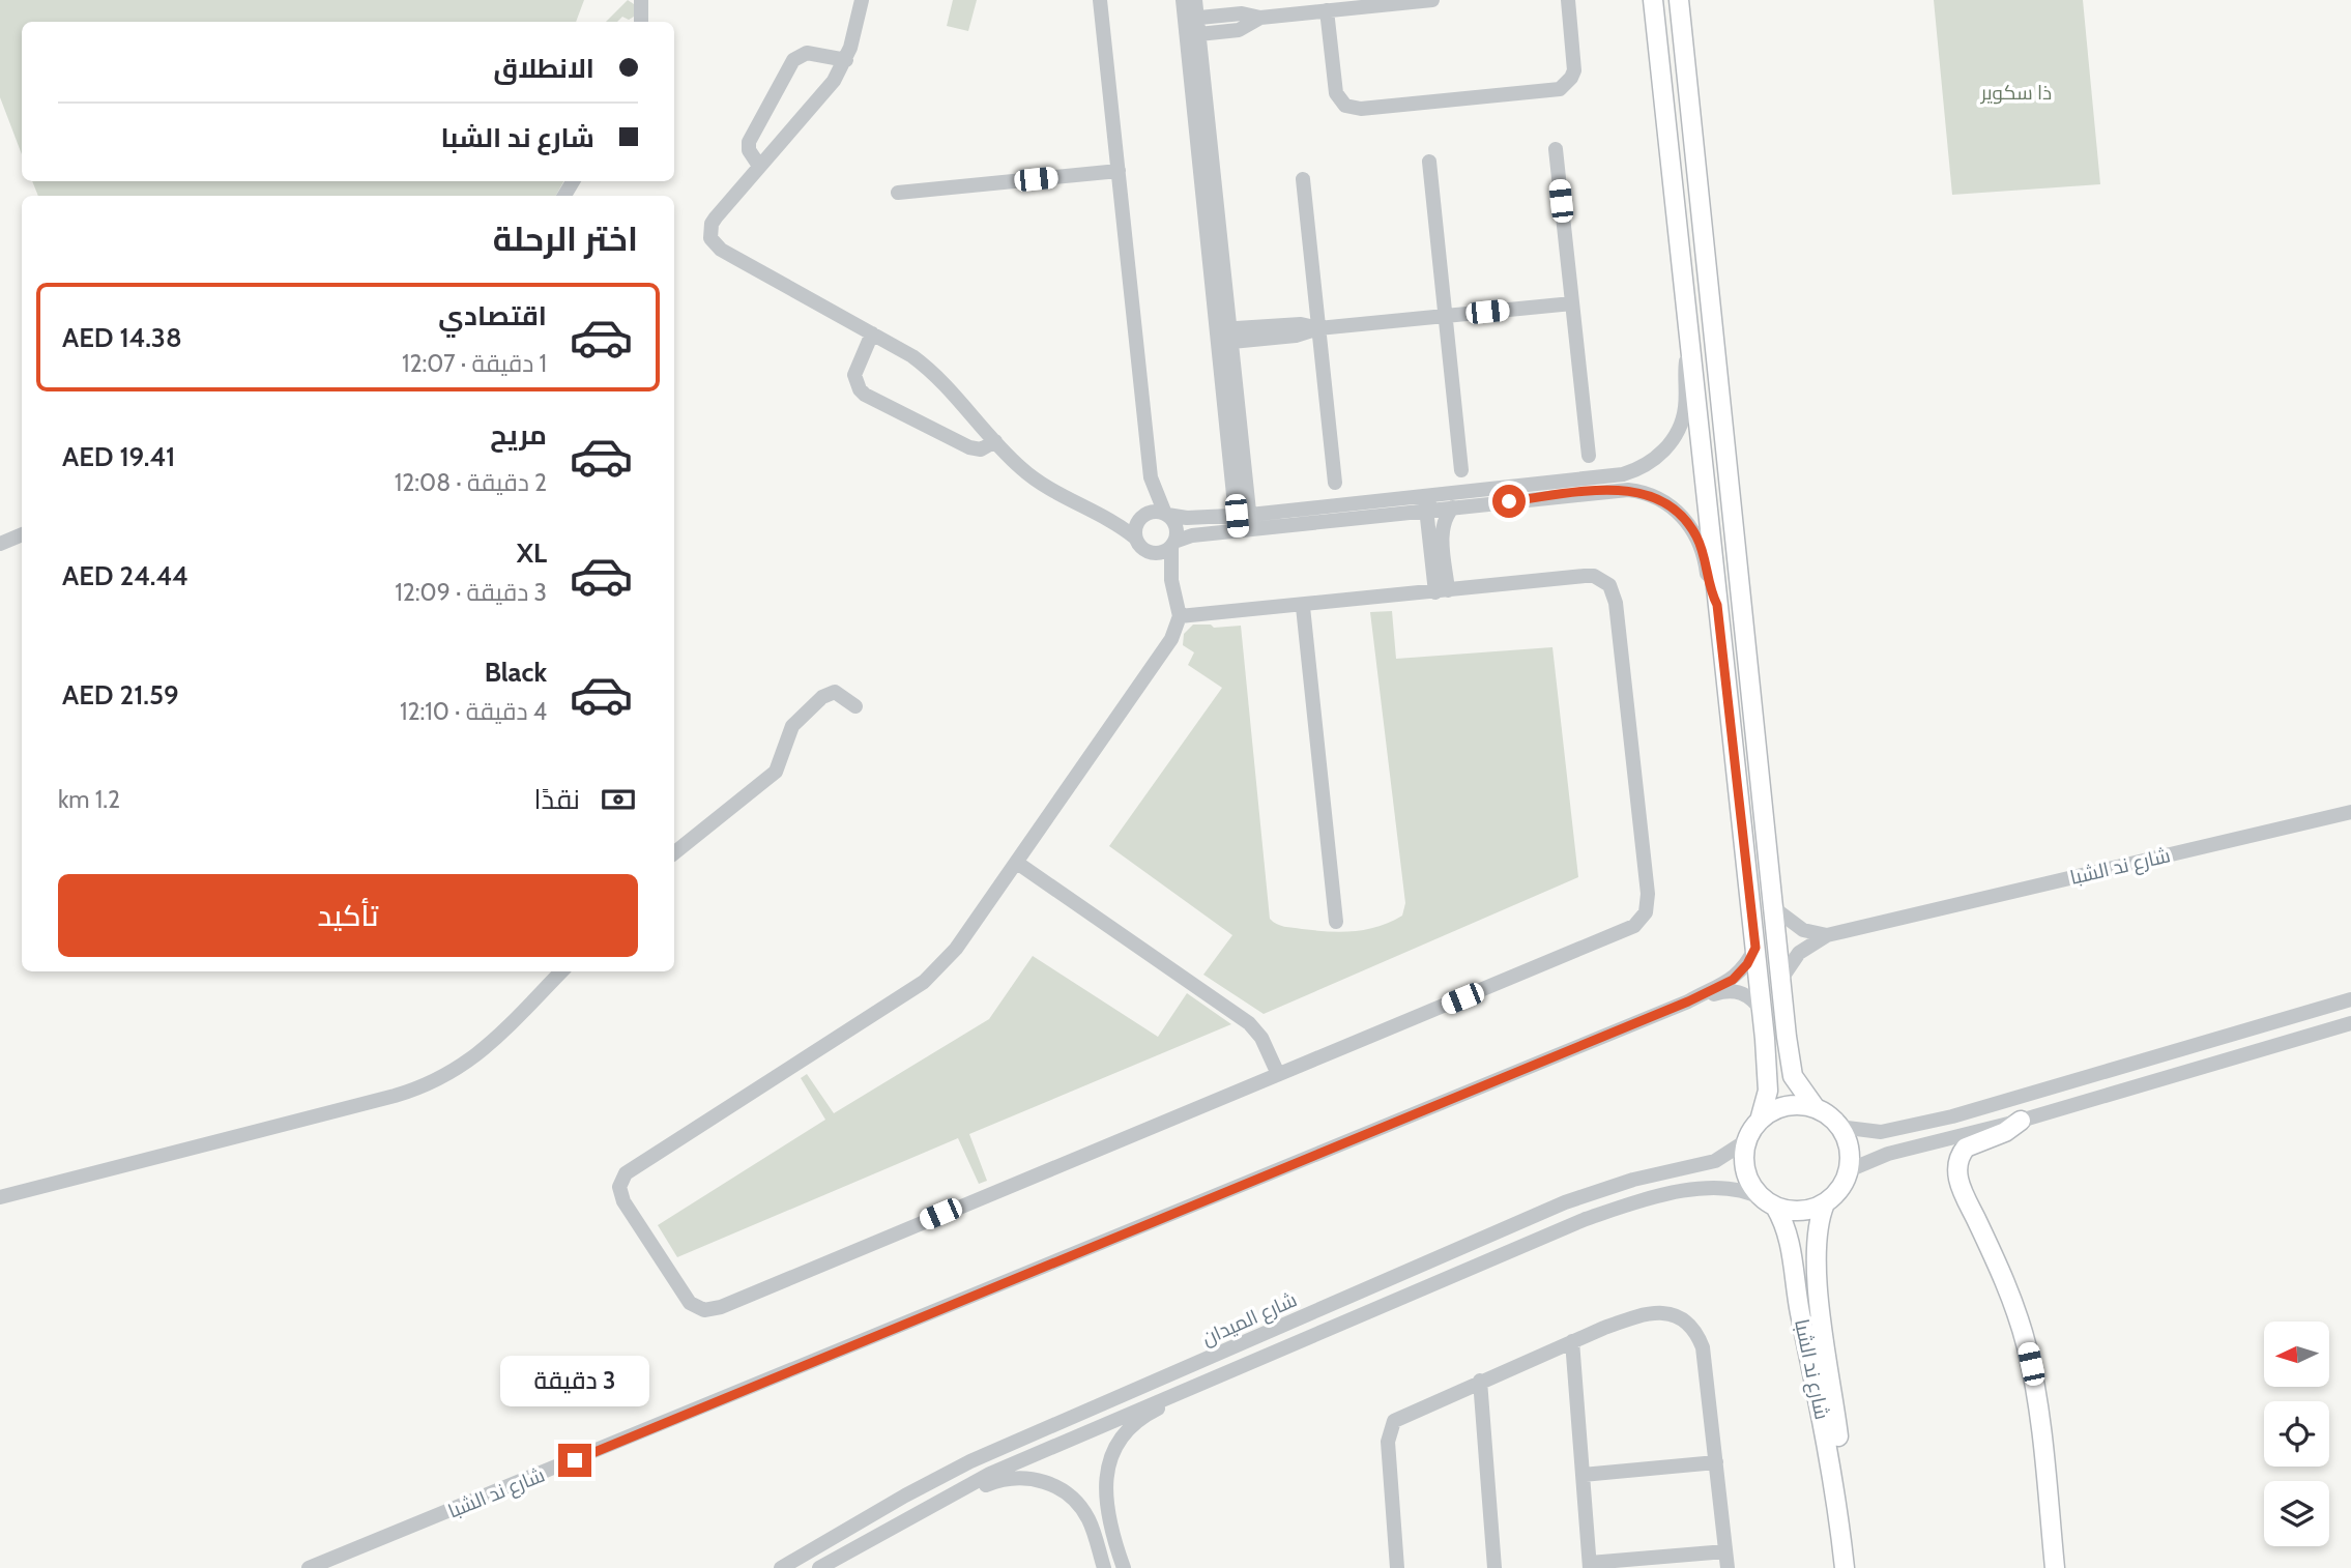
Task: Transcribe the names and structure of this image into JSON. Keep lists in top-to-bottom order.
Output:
{
  "streets": {
    "main road": ["شارع ند الشبا"],
    "street": ["شارع الميدان"]
  },
  "crossings": [
    ["شارع ند الشبا", "شارع الميدان"]
  ],
  "parks": ["ذا سكوير"],
  "north": "left",
  "page": {
    "banner": ["الانطلاق", "شارع ند الشبا"],
    "heading": "اختر الرحلة",
    "list": [
      {
        "name": "اقتصادي",
        "note": "1 دقيقة · 12:07",
        "value": "AED 14.38"
      },
      {
        "name": "مريح",
        "note": "2 دقيقة · 12:08",
        "value": "AED 19.41"
      },
      {
        "name": "XL",
        "note": "3 دقيقة · 12:09",
        "value": "AED 24.44"
      },
      {
        "name": "Black",
        "note": "4 دقيقة · 12:10",
        "value": "AED 21.59"
      }
    ],
    "pay": ["نقدًا", "1.2 km"],
    "buttons": "تأكيد",
    "bubble": "3 دقيقة"
  }
}
